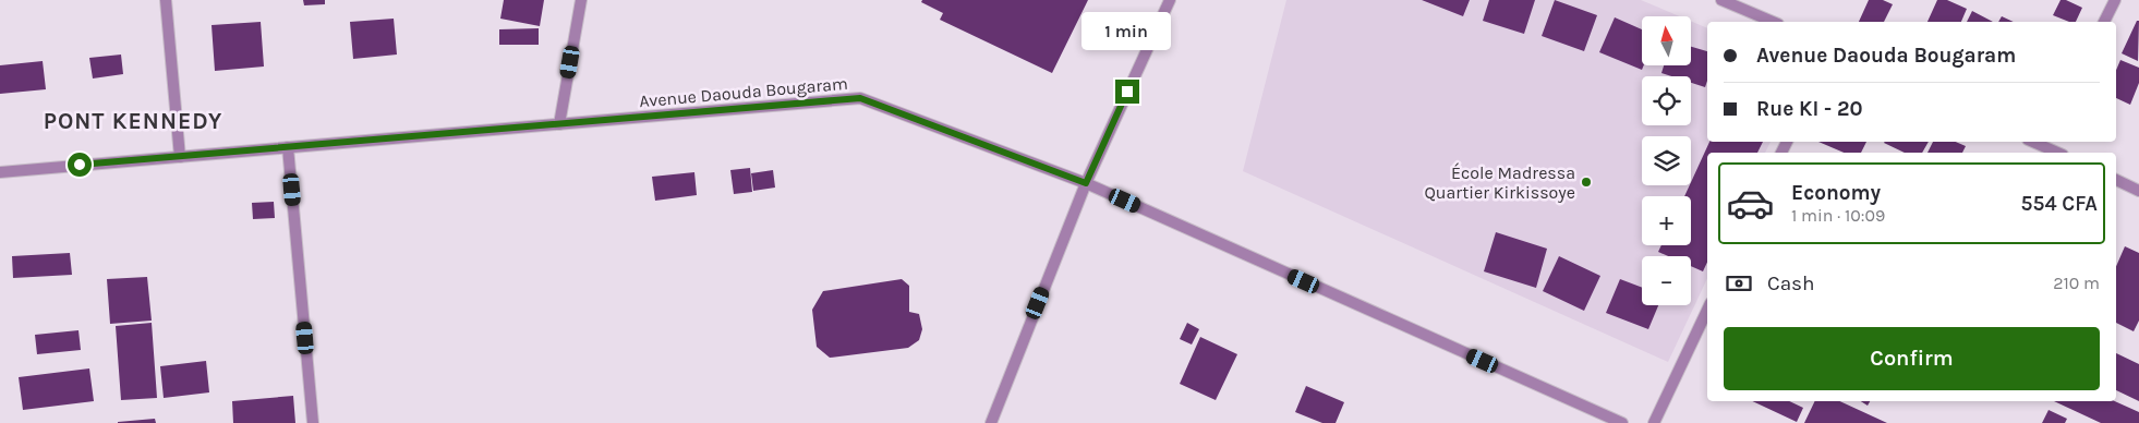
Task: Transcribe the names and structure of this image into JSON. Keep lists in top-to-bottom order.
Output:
{
  "streets": {
    "street": ["Avenue Daouda Bougaram"]
  },
  "districts": ["PONT KENNEDY"],
  "places": ["École Madressa Quartier Kirkissoye"],
  "north": "top",
  "page": {
    "bubble": "1 min",
    "map_buttons": ["+", "−"],
    "banner": ["Avenue Daouda Bougaram", "Rue KI - 20"],
    "list": [
      {
        "name": "Economy",
        "note": "1 min · 10:09",
        "value": "554 CFA"
      }
    ],
    "pay": ["Cash", "210 m"],
    "buttons": "Confirm"
  }
}
